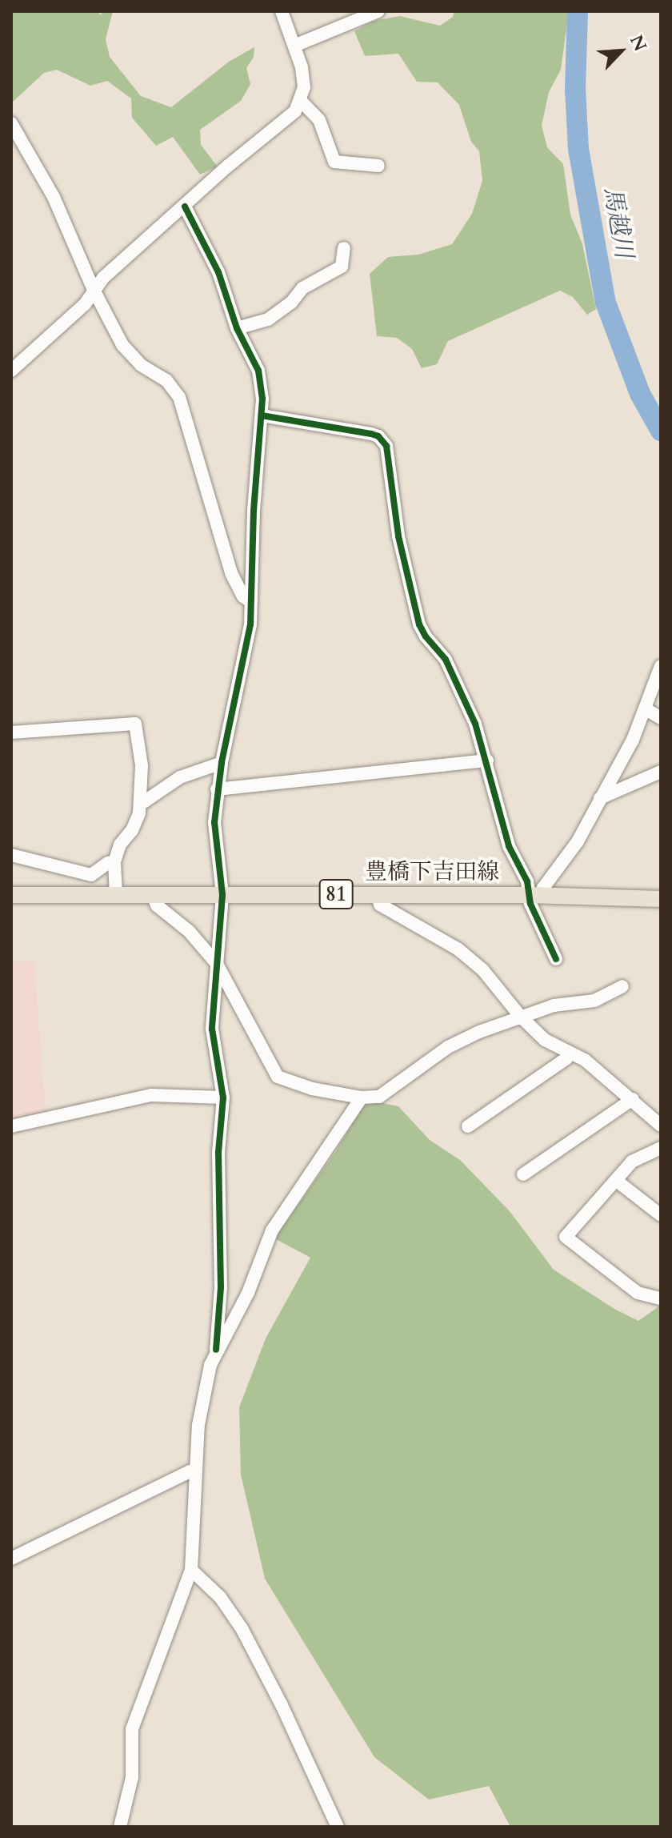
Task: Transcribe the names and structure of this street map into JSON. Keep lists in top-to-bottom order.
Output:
{
  "streets": {
    "main road": ["豊橋下吉田線", "81"]
  },
  "water": ["馬越川"],
  "north": "top right"
}
